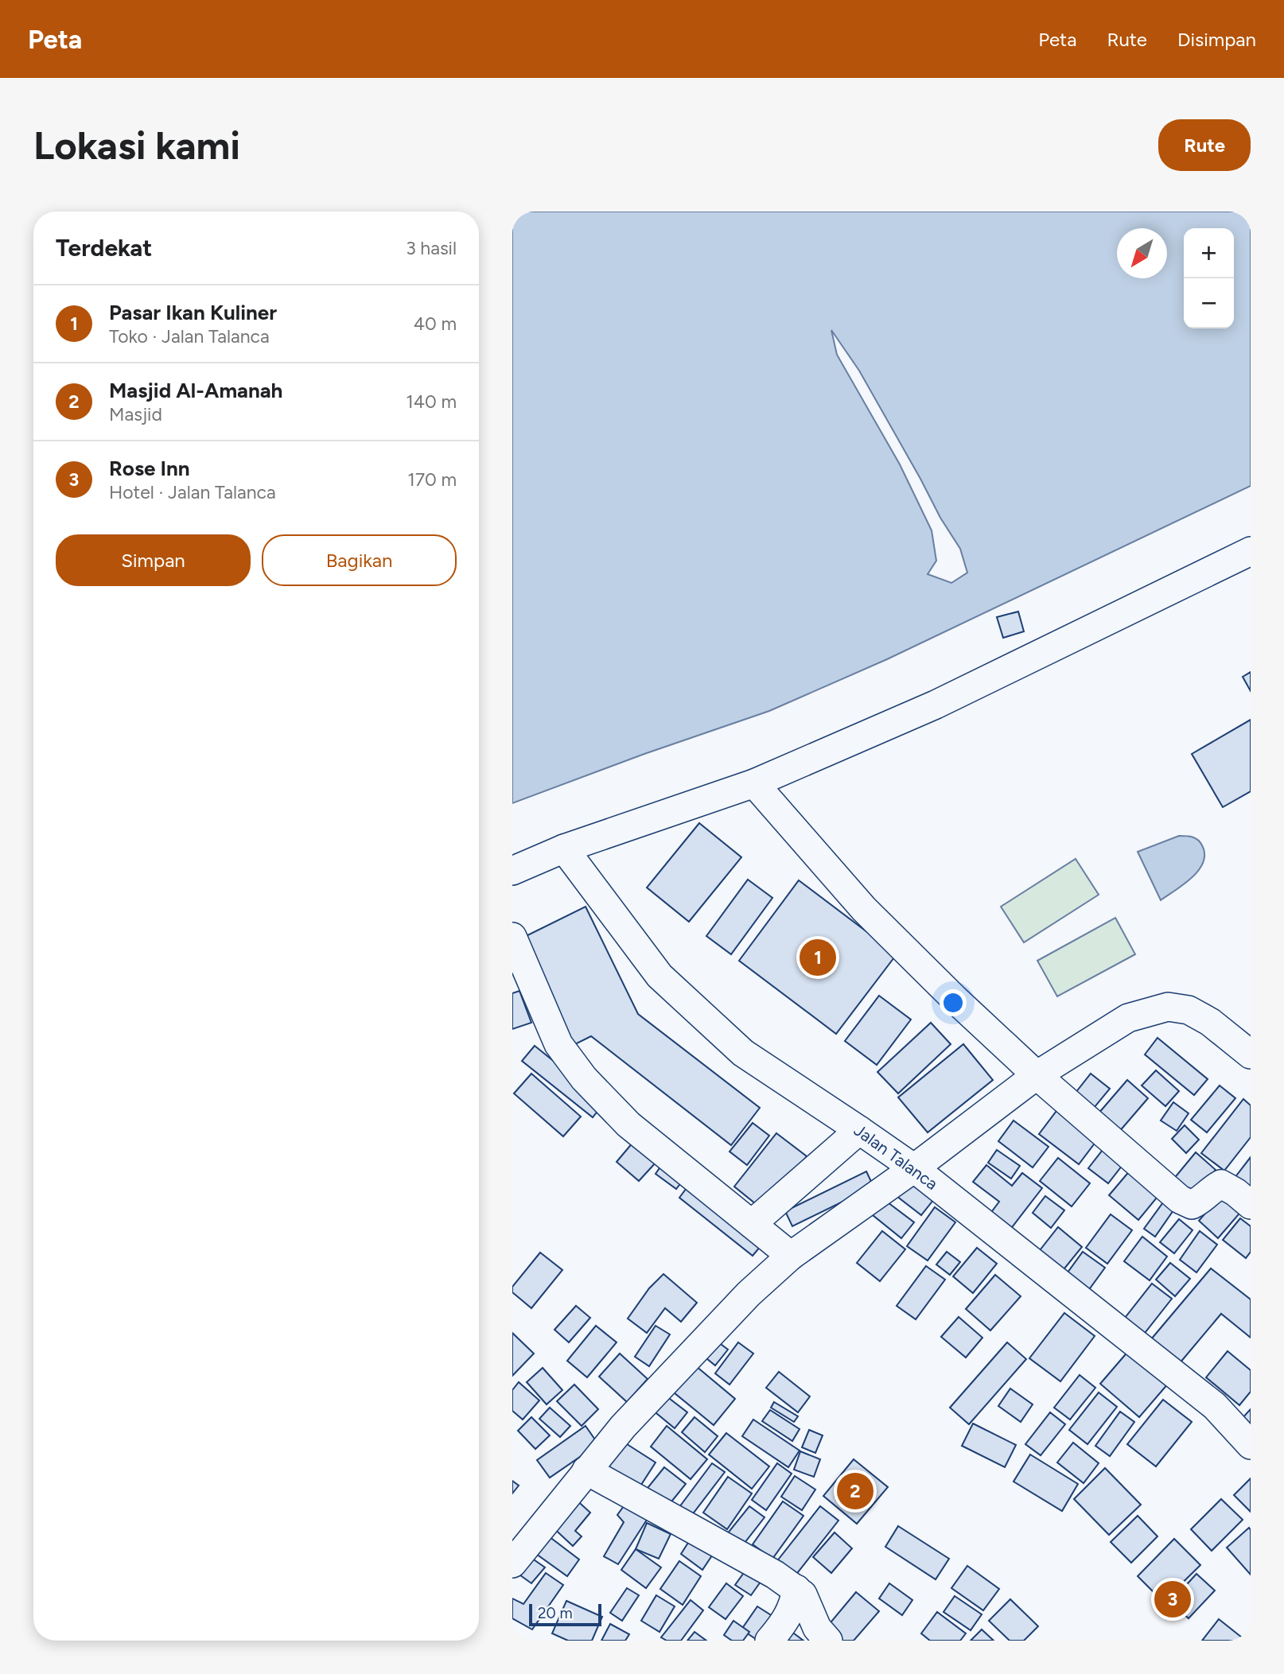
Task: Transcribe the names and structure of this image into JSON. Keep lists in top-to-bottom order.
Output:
{
  "streets": {
    "street": ["Jalan Talanca"]
  },
  "scale_bar": "20 m",
  "north": "bottom left",
  "page": {
    "header": "Peta",
    "nav": ["Peta", "Rute", "Disimpan"],
    "buttons": [
      "Rute",
      ["Simpan", "Bagikan"]
    ],
    "title": "Lokasi kami",
    "heading": ["Terdekat", "3 hasil"],
    "map_buttons": ["+", "−"],
    "list": [
      {
        "mark": "1",
        "name": "Pasar Ikan Kuliner",
        "note": "Toko · Jalan Talanca",
        "value": "40 m"
      },
      {
        "mark": "2",
        "name": "Masjid Al-Amanah",
        "note": "Masjid",
        "value": "140 m"
      },
      {
        "mark": "3",
        "name": "Rose Inn",
        "note": "Hotel · Jalan Talanca",
        "value": "170 m"
      }
    ],
    "pins": ["1", "2", "3"],
    "scale": "20 m"
  }
}
